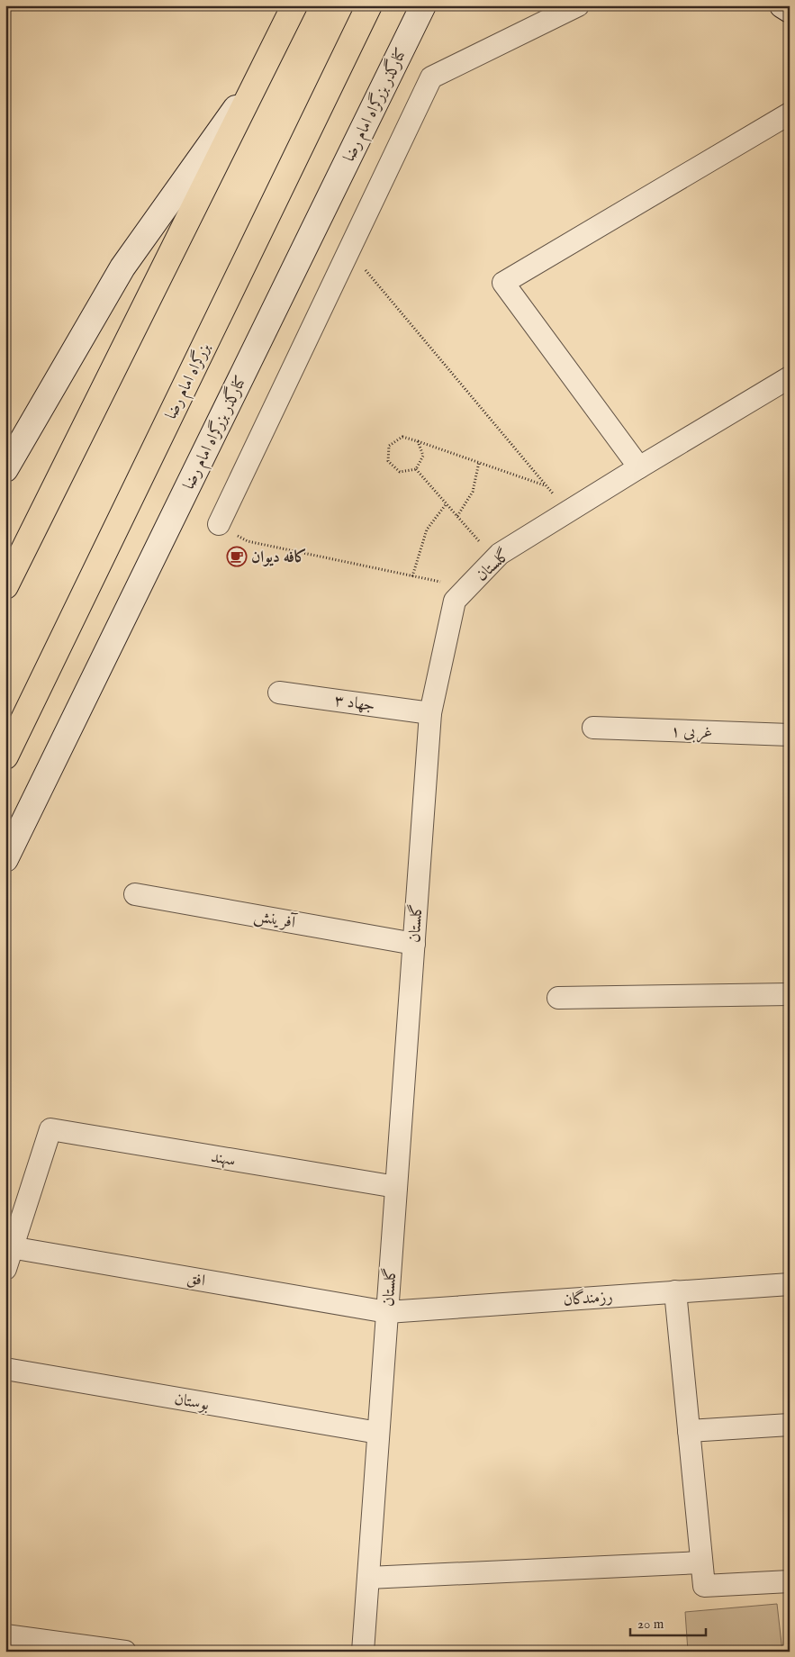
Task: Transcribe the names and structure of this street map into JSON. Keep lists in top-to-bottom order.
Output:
{
  "streets": {
    "highway": ["بزرگراه امام رضا"],
    "main road": ["کنارگذر بزرگراه امام رضا"],
    "street": [
      "گلستان",
      "جهاد ۳",
      "غربی ۱",
      "آفرینش",
      "سهند",
      "افق",
      "رزمندگان",
      "بوستان"
    ]
  },
  "crossings": [
    ["گلستان", "جهاد ۳"],
    ["گلستان", "آفرینش"],
    ["گلستان", "سهند"],
    ["گلستان", "افق"],
    ["گلستان", "رزمندگان"],
    ["گلستان", "بوستان"],
    ["سهند", "افق"],
    ["افق", "رزمندگان"]
  ],
  "places": {
    "cafe": ["کافه دیوان"]
  },
  "scale_bar": "20 m"
}
